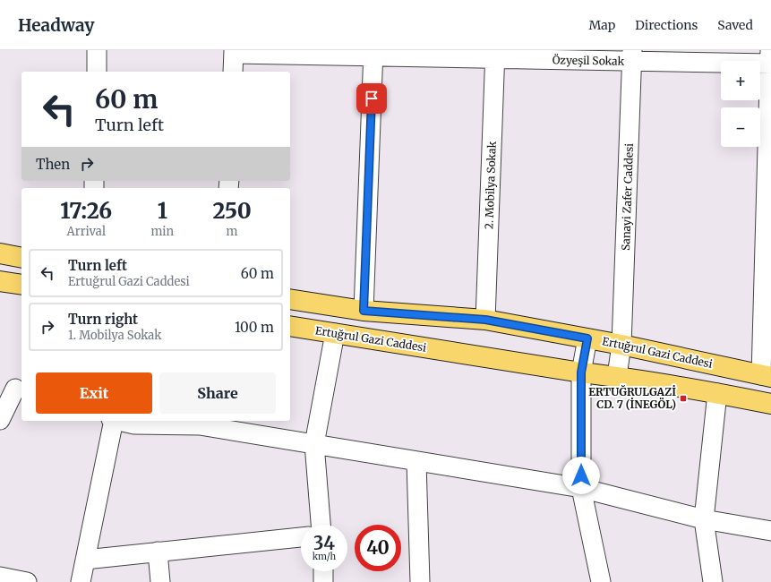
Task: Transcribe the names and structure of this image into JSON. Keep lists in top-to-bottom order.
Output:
{
  "streets": {
    "main road": ["Ertuğrul Gazi Caddesi"],
    "street": ["Özyeşil Sokak", "2. Mobilya Sokak", "Sanayi Zafer Caddesi"]
  },
  "crossings": [
    ["Özyeşil Sokak", "2. Mobilya Sokak"],
    ["Özyeşil Sokak", "Sanayi Zafer Caddesi"],
    ["2. Mobilya Sokak", "Ertuğrul Gazi Caddesi"],
    ["Sanayi Zafer Caddesi", "Ertuğrul Gazi Caddesi"]
  ],
  "places": {
    "transit": ["ERTUĞRULGAZİ CD. 7 (İNEGÖL)"]
  },
  "page": {
    "header": "Headway",
    "nav": ["Map", "Directions", "Saved"],
    "map_buttons": ["+", "−"],
    "turn": ["60 m", "Turn left"],
    "then": "Then",
    "eta": [
      "17:26",
      "Arrival",
      "1",
      "min",
      "250",
      "m"
    ],
    "list": [
      {
        "name": "Turn left",
        "note": "Ertuğrul Gazi Caddesi",
        "value": "60 m"
      },
      {
        "name": "Turn right",
        "note": "1. Mobilya Sokak",
        "value": "100 m"
      }
    ],
    "buttons": ["Exit", "Share"],
    "speed": "34 km/h",
    "limit": "40"
  }
}
